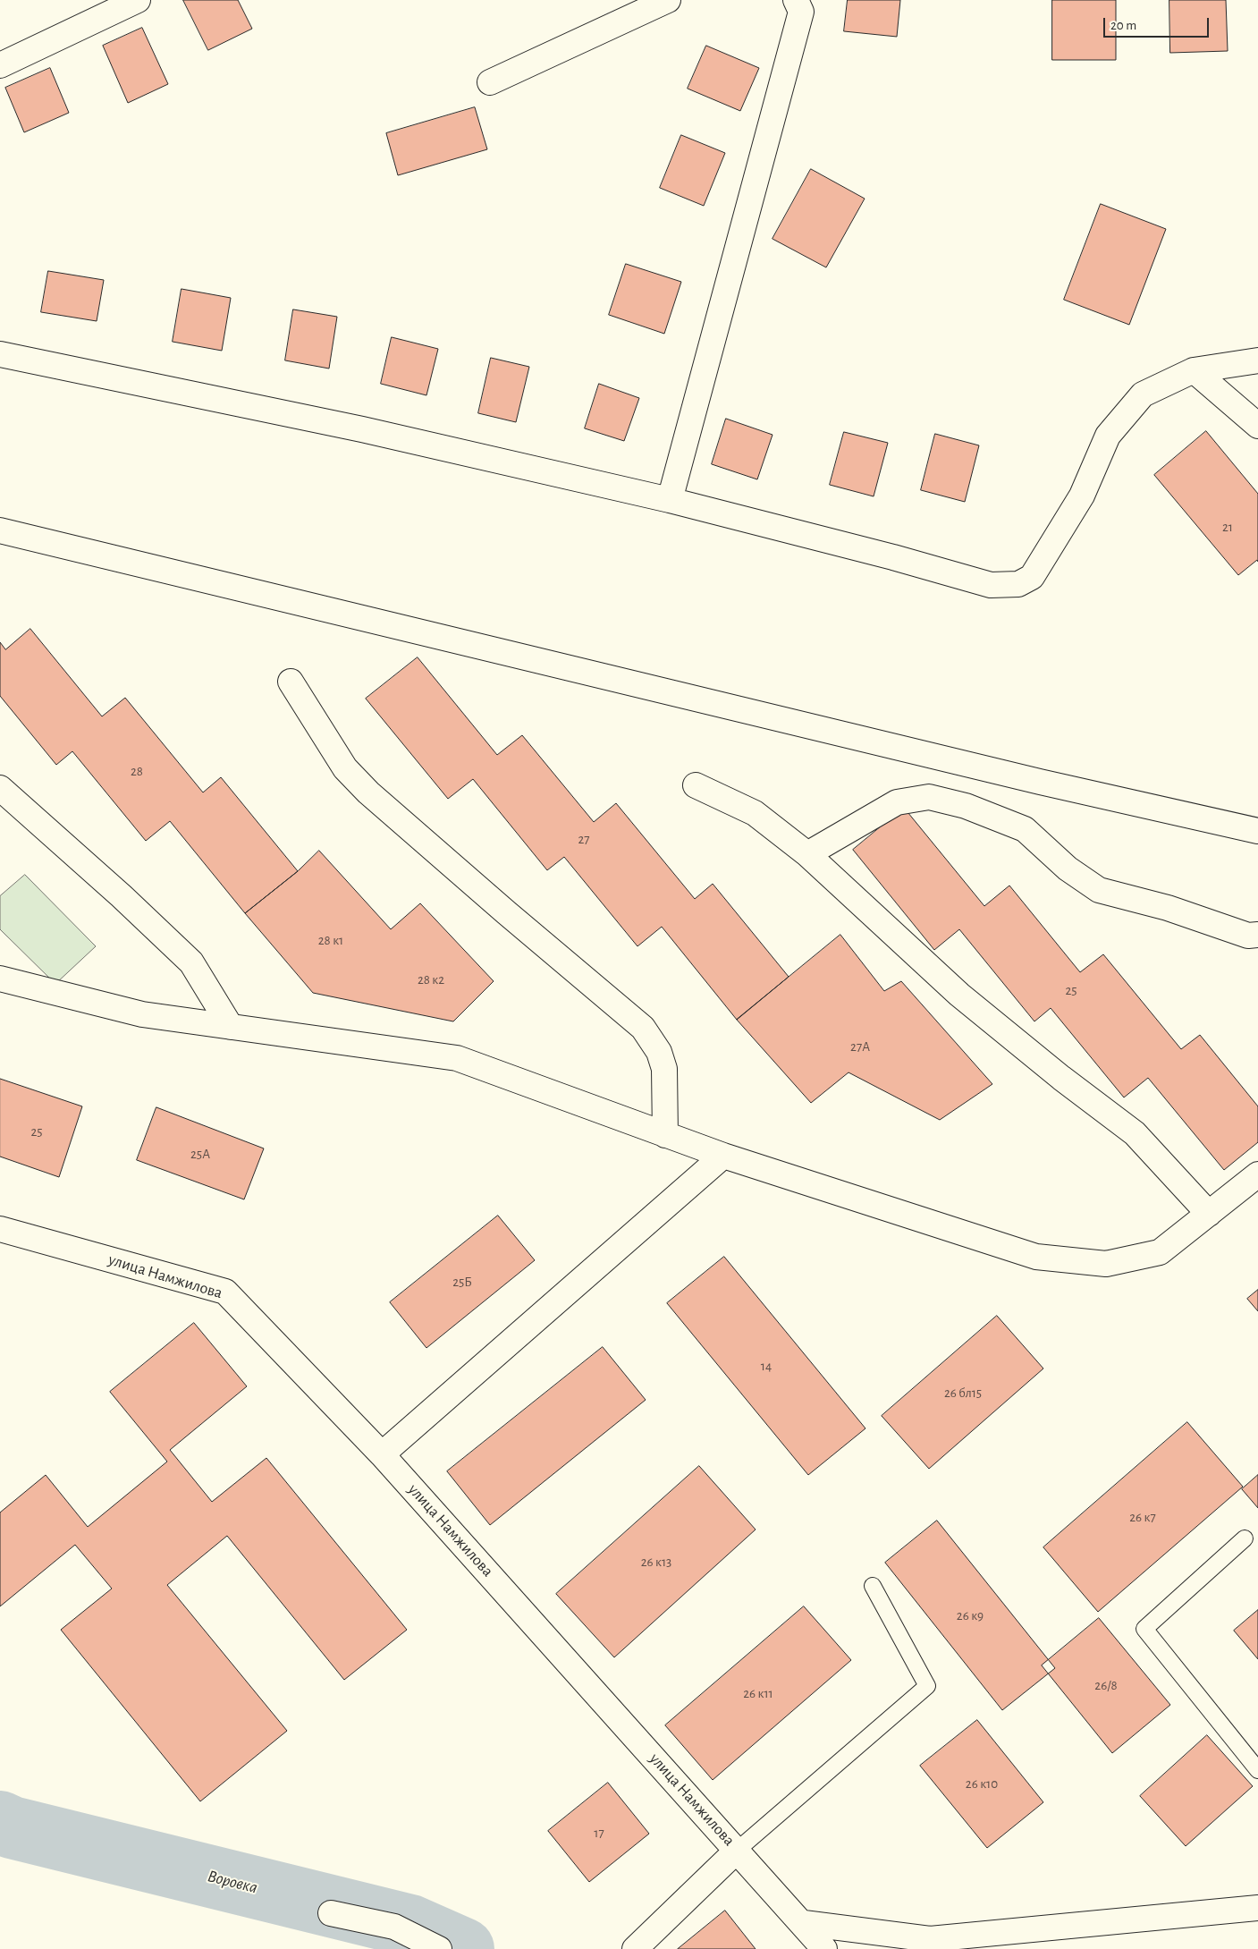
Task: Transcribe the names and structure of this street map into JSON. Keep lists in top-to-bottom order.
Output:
{
  "streets": {
    "street": ["улица Намжилова"]
  },
  "water": ["Воровка"],
  "house_numbers": [
    "21",
    "28",
    "27",
    "28 к1",
    "28 к2",
    "25",
    "27А",
    "25",
    "25А",
    "25Б",
    "14",
    "26 бл15",
    "26 к7",
    "26 к13",
    "26 к9",
    "26/8",
    "26 к11",
    "26 к10",
    "17"
  ],
  "scale_bar": "20 m"
}
